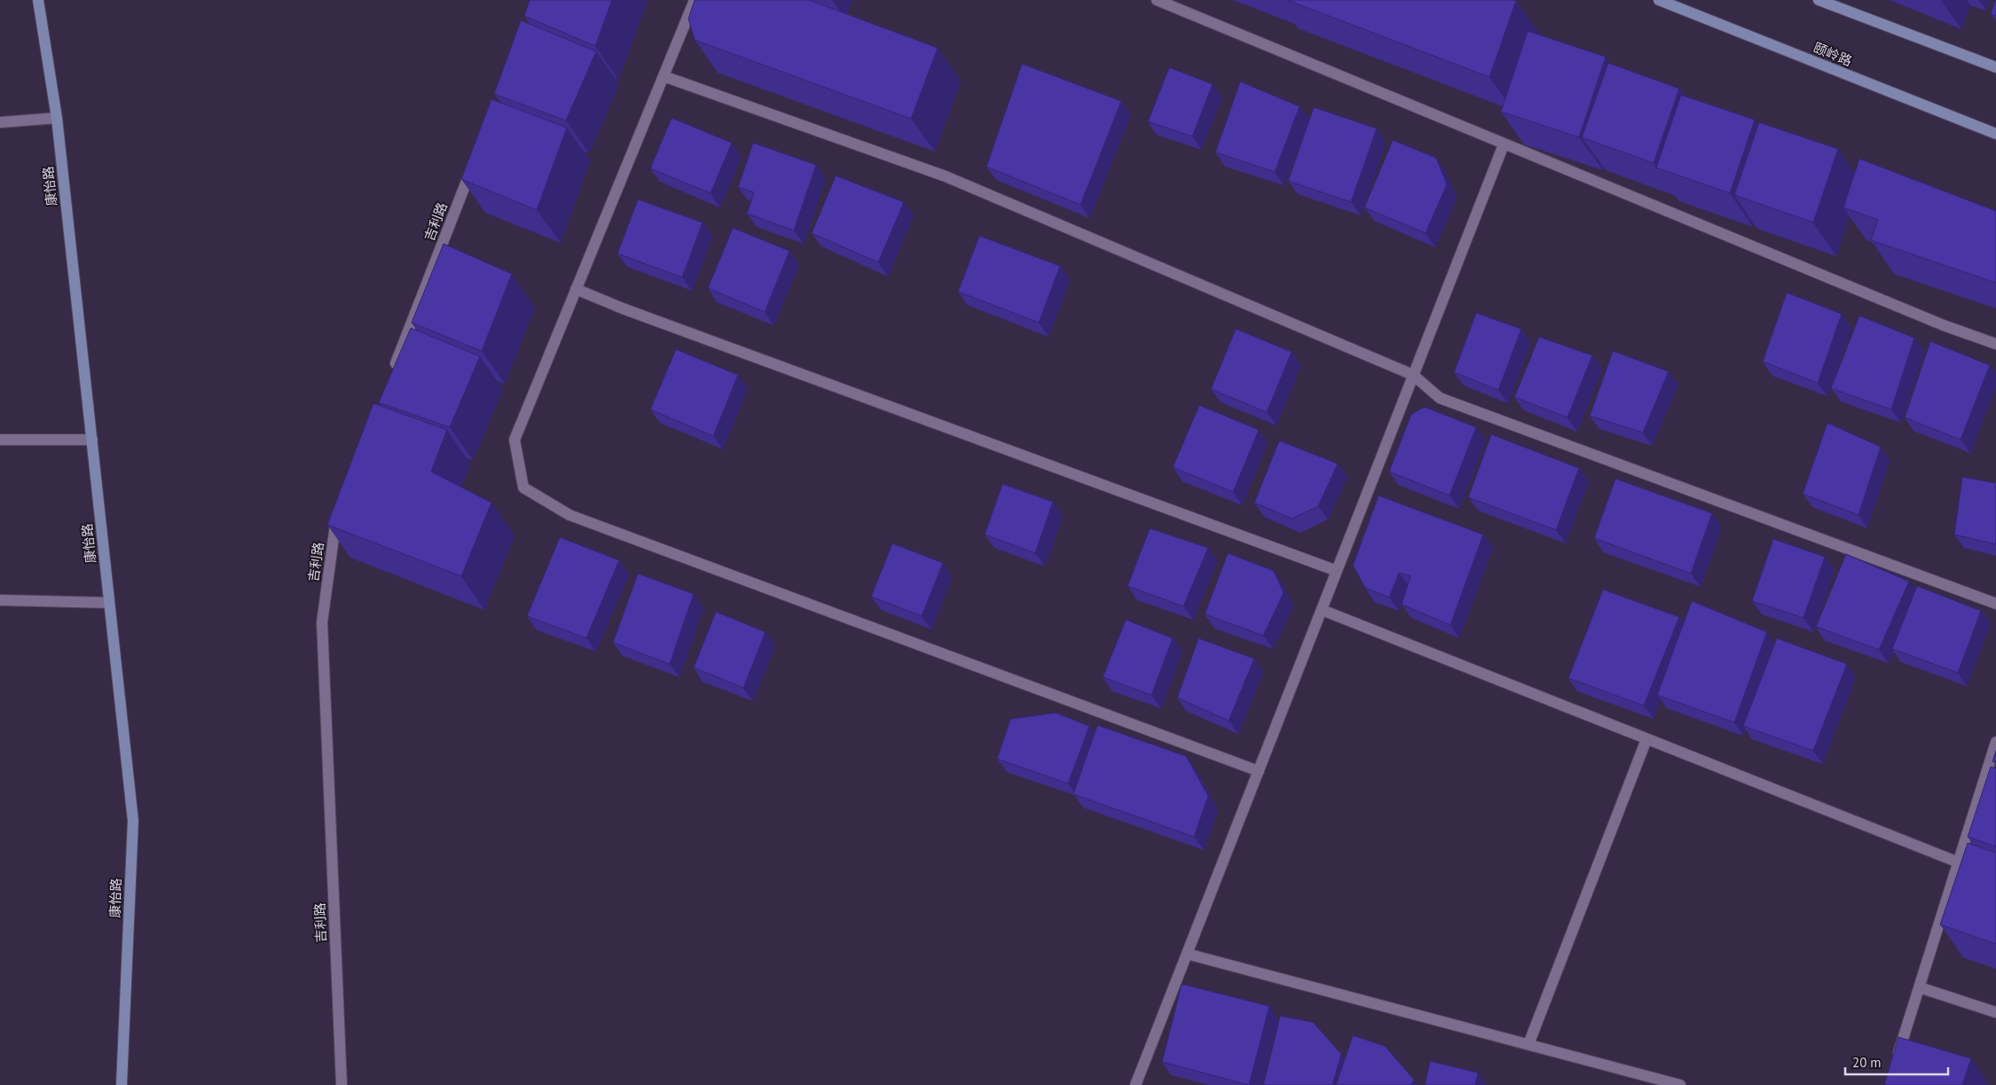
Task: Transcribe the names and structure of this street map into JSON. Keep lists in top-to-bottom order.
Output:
{
  "streets": {
    "street": ["颐岭路", "康怡路", "吉利路"]
  },
  "scale_bar": "20 m"
}
